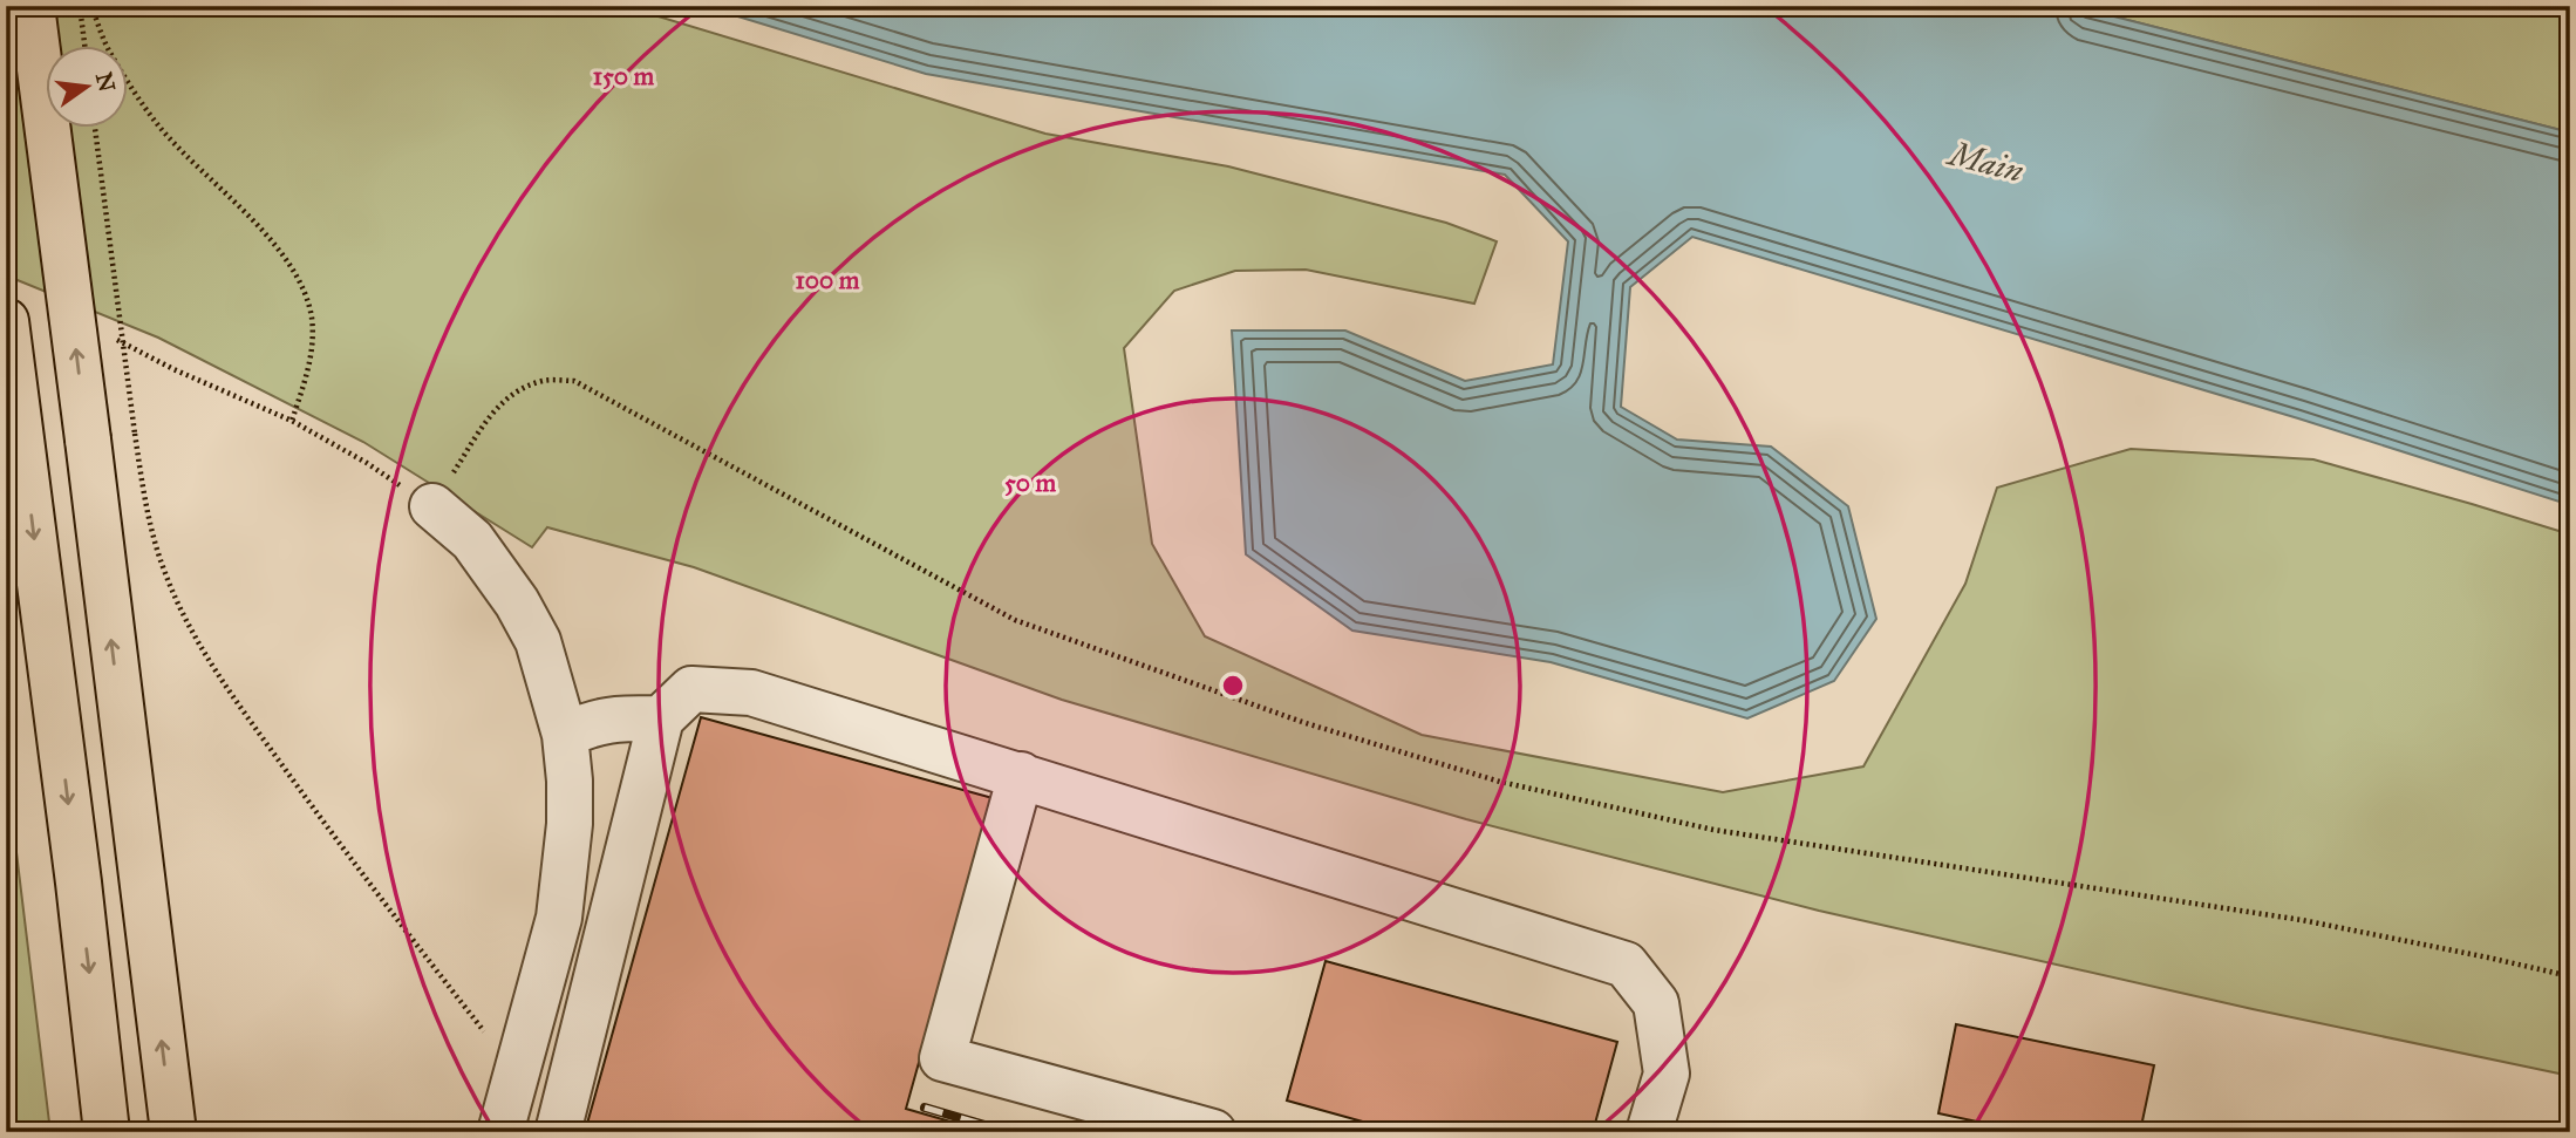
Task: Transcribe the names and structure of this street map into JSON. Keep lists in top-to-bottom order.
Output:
{
  "water": ["Main"],
  "north": "right",
  "rings": ["150 m", "100 m", "50 m"]
}
